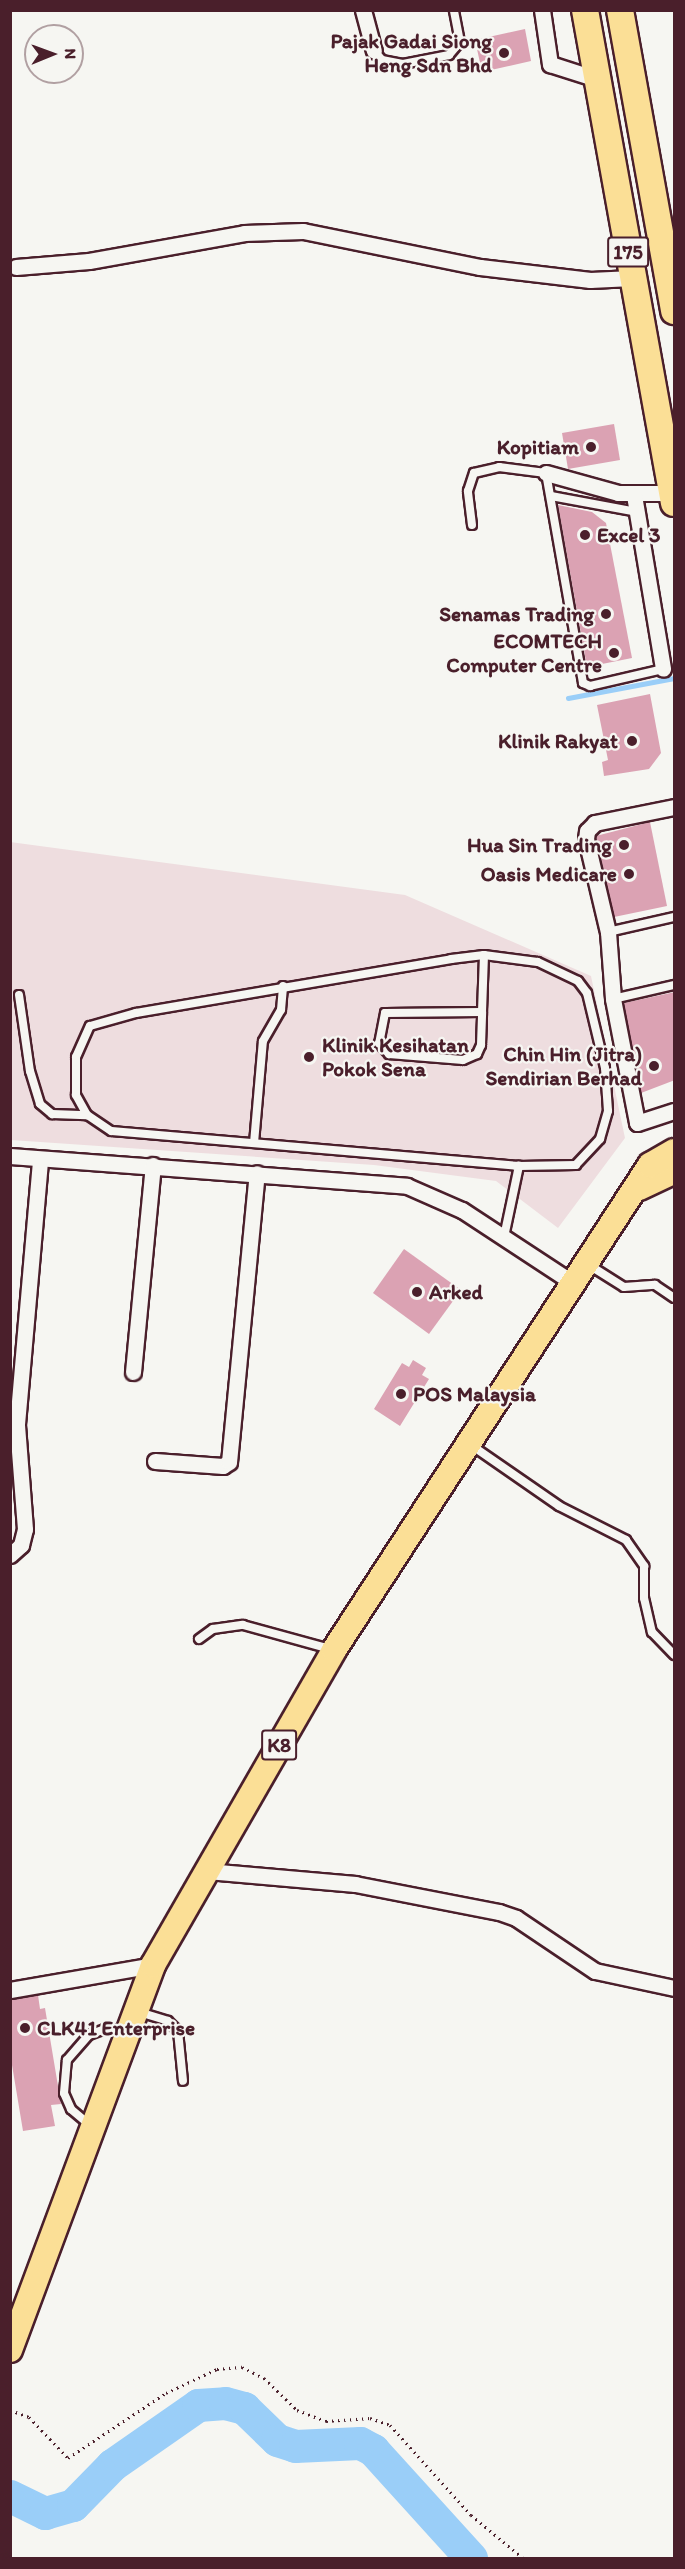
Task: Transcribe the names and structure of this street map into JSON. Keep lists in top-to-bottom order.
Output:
{
  "streets": {
    "highway": ["175"],
    "main road": ["K8"]
  },
  "places": [
    "Pajak Gadai Siong Heng Sdn Bhd",
    "Kopitiam",
    "Excel 3",
    "Senamas Trading",
    "ECOMTECH Computer Centre",
    "Klinik Rakyat",
    "Hua Sin Trading",
    "Oasis Medicare",
    "Klinik Kesihatan Pokok Sena",
    "Chin Hin (Jitra) Sendirian Berhad",
    "Arked",
    "POS Malaysia",
    "CLK41 Enterprise"
  ],
  "north": "right"
}
